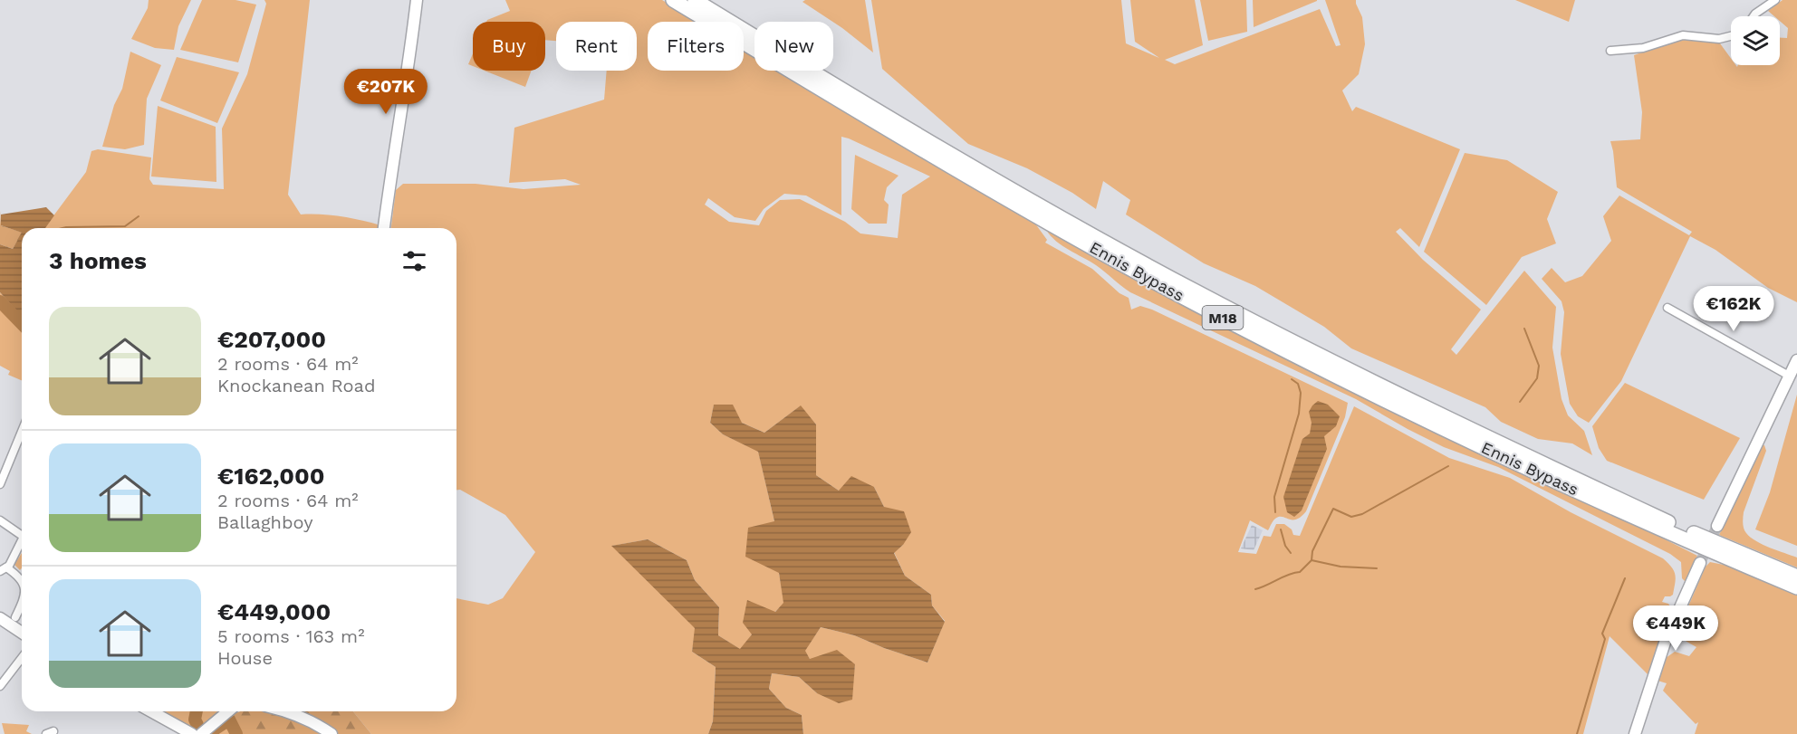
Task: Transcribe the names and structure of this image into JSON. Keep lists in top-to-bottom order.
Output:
{
  "streets": {
    "highway": ["Ennis Bypass", "M18"]
  },
  "page": {
    "chip": [
      "Buy",
      "Rent",
      "Filters",
      "New"
    ],
    "price": ["€207K", "€162K", "€449K"],
    "heading": "3 homes",
    "list": [
      {
        "name": "€207,000",
        "note": "2 rooms · 64 m² · Knockanean Road"
      },
      {
        "name": "€162,000",
        "note": "2 rooms · 64 m² · Ballaghboy"
      },
      {
        "name": "€449,000",
        "note": "5 rooms · 163 m² · House"
      }
    ]
  }
}
